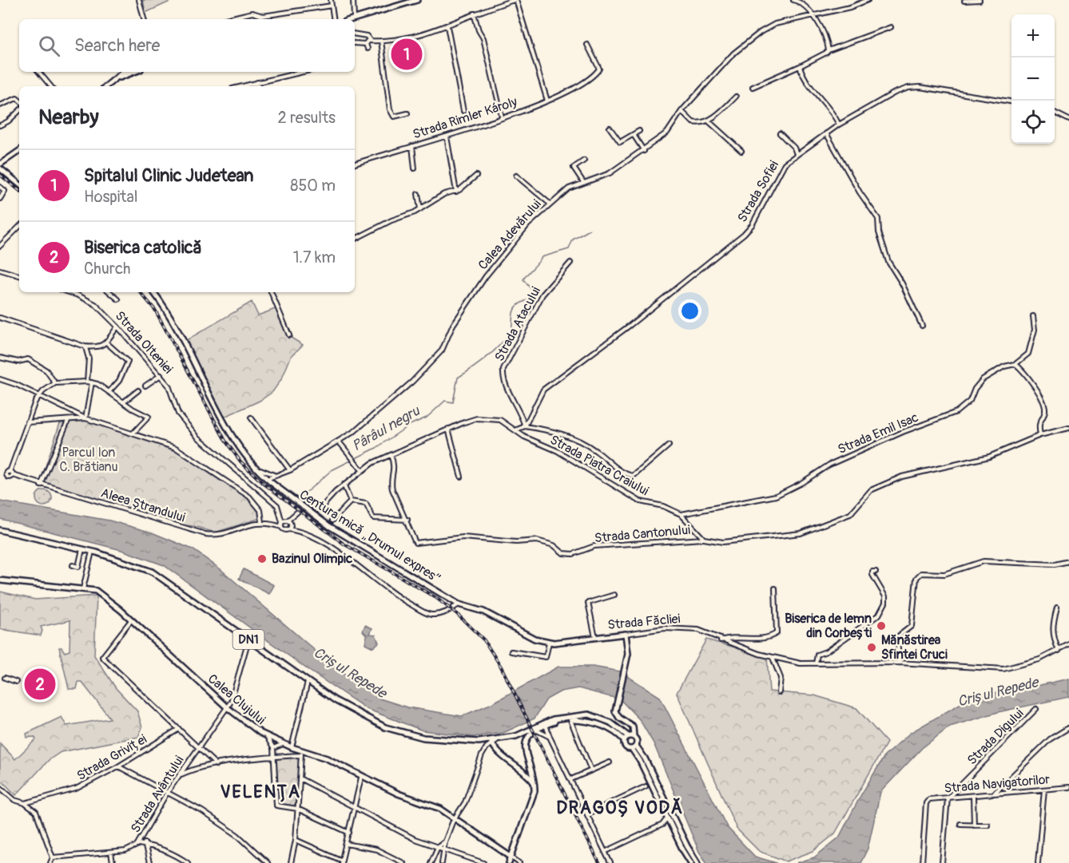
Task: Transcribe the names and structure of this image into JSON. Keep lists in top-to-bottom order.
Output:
{
  "streets": {
    "main road": [
      "Centura mică „Drumul expres”",
      "Strada Făcliei",
      "DN1",
      "Calea Clujului"
    ],
    "street": [
      "Strada Rimler Károly",
      "Strada Sofiei",
      "Calea Adevărului",
      "Strada Atacului",
      "Strada Olteniei",
      "Strada Emil Isac",
      "Strada Piatra Craiului",
      "Aleea Ștrandului",
      "Strada Cantonului",
      "Strada Digului",
      "Strada Griviței",
      "Strada Navigatorilor",
      "Strada Avântului"
    ]
  },
  "crossings": [
    ["Strada Sofiei", "Strada Atacului"],
    ["Calea Adevărului", "Centura mică „Drumul expres”"],
    ["Strada Olteniei", "Strada Piatra Craiului"],
    ["Strada Olteniei", "Aleea Ștrandului"],
    ["Strada Emil Isac", "Strada Piatra Craiului"],
    ["Strada Piatra Craiului", "Aleea Ștrandului"],
    ["Strada Piatra Craiului", "Strada Cantonului"],
    ["Centura mică „Drumul expres”", "Strada Făcliei"],
    ["DN1", "Calea Clujului"],
    ["DN1", "Strada Avântului"],
    ["Calea Clujului", "Strada Avântului"],
    ["Strada Digului", "Strada Navigatorilor"]
  ],
  "districts": ["VELENȚA", "DRAGOȘ VODĂ"],
  "water": ["Pârâul negru", "Crișul Repede"],
  "parks": ["Parcul Ion C. Brătianu"],
  "places": ["Bazinul Olimpic", "Biserica de lemn din Corbești", "Mănăstirea Sfintei Cruci"],
  "page": {
    "map_buttons": ["+", "−"],
    "search": "Search here",
    "pins": ["1", "2"],
    "heading": ["Nearby", "2 results"],
    "list": [
      {
        "mark": "1",
        "name": "Spitalul Clinic Judetean",
        "note": "Hospital",
        "value": "850 m"
      },
      {
        "mark": "2",
        "name": "Biserica catolică",
        "note": "Church",
        "value": "1.7 km"
      }
    ]
  }
}
